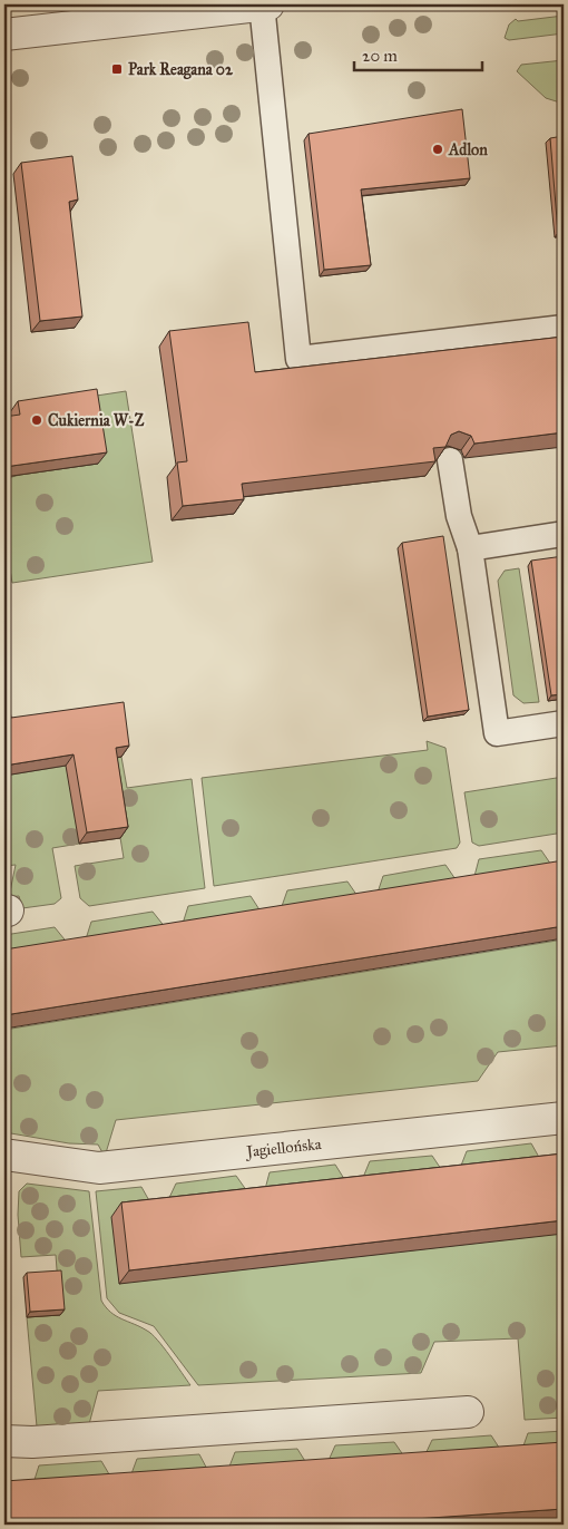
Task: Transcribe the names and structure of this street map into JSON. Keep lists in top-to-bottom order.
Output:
{
  "streets": {
    "street": ["Jagiellońska"]
  },
  "places": {
    "transit": ["Park Reagana 02"],
    "other": ["Adlon", "Cukiernia W-Z"]
  },
  "scale_bar": "20 m"
}
